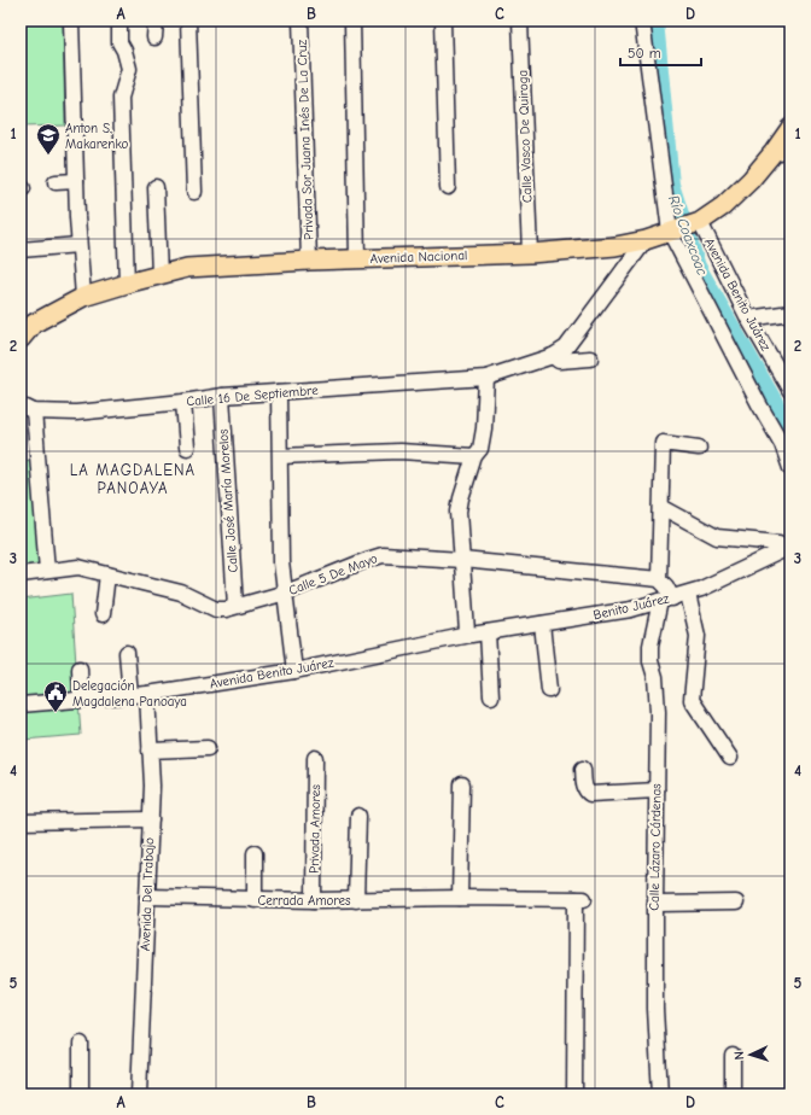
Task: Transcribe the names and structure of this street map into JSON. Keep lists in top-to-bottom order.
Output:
{
  "streets": {
    "main road": ["Avenida Nacional"],
    "street": [
      "Calle Vasco De Quiroga",
      "Privada Sor Juana Inés De La Cruz",
      "Avenida Benito Juárez",
      "Calle 16 De Septiembre",
      "Calle José María Morelos",
      "Calle 5 De Mayo",
      "Benito Juárez",
      "Privada Amores",
      "Calle Lázaro Cárdenas",
      "Avenida Del Trabajo",
      "Cerrada Amores"
    ]
  },
  "crossings": [
    ["Calle Vasco De Quiroga", "Avenida Nacional"],
    ["Privada Sor Juana Inés De La Cruz", "Avenida Nacional"],
    ["Avenida Nacional", "Avenida Benito Juárez"],
    ["Avenida Benito Juárez", "Benito Juárez"],
    ["Avenida Benito Juárez", "Avenida Del Trabajo"],
    ["Calle 16 De Septiembre", "Calle José María Morelos"],
    ["Calle José María Morelos", "Calle 5 De Mayo"],
    ["Benito Juárez", "Calle Lázaro Cárdenas"],
    ["Privada Amores", "Cerrada Amores"],
    ["Avenida Del Trabajo", "Cerrada Amores"]
  ],
  "districts": ["LA MAGDALENA PANOAYA"],
  "water": ["Río Coaxcoac"],
  "places": {
    "school or university": ["Anton S. Makarenko"],
    "public building": ["Delegación Magdalena Panoaya"]
  },
  "scale_bar": "50 m",
  "north": "left",
  "grid": {
    "columns": [
      "A",
      "B",
      "C",
      "D"
    ],
    "rows": [
      "1",
      "2",
      "3",
      "4",
      "5"
    ]
  }
}
